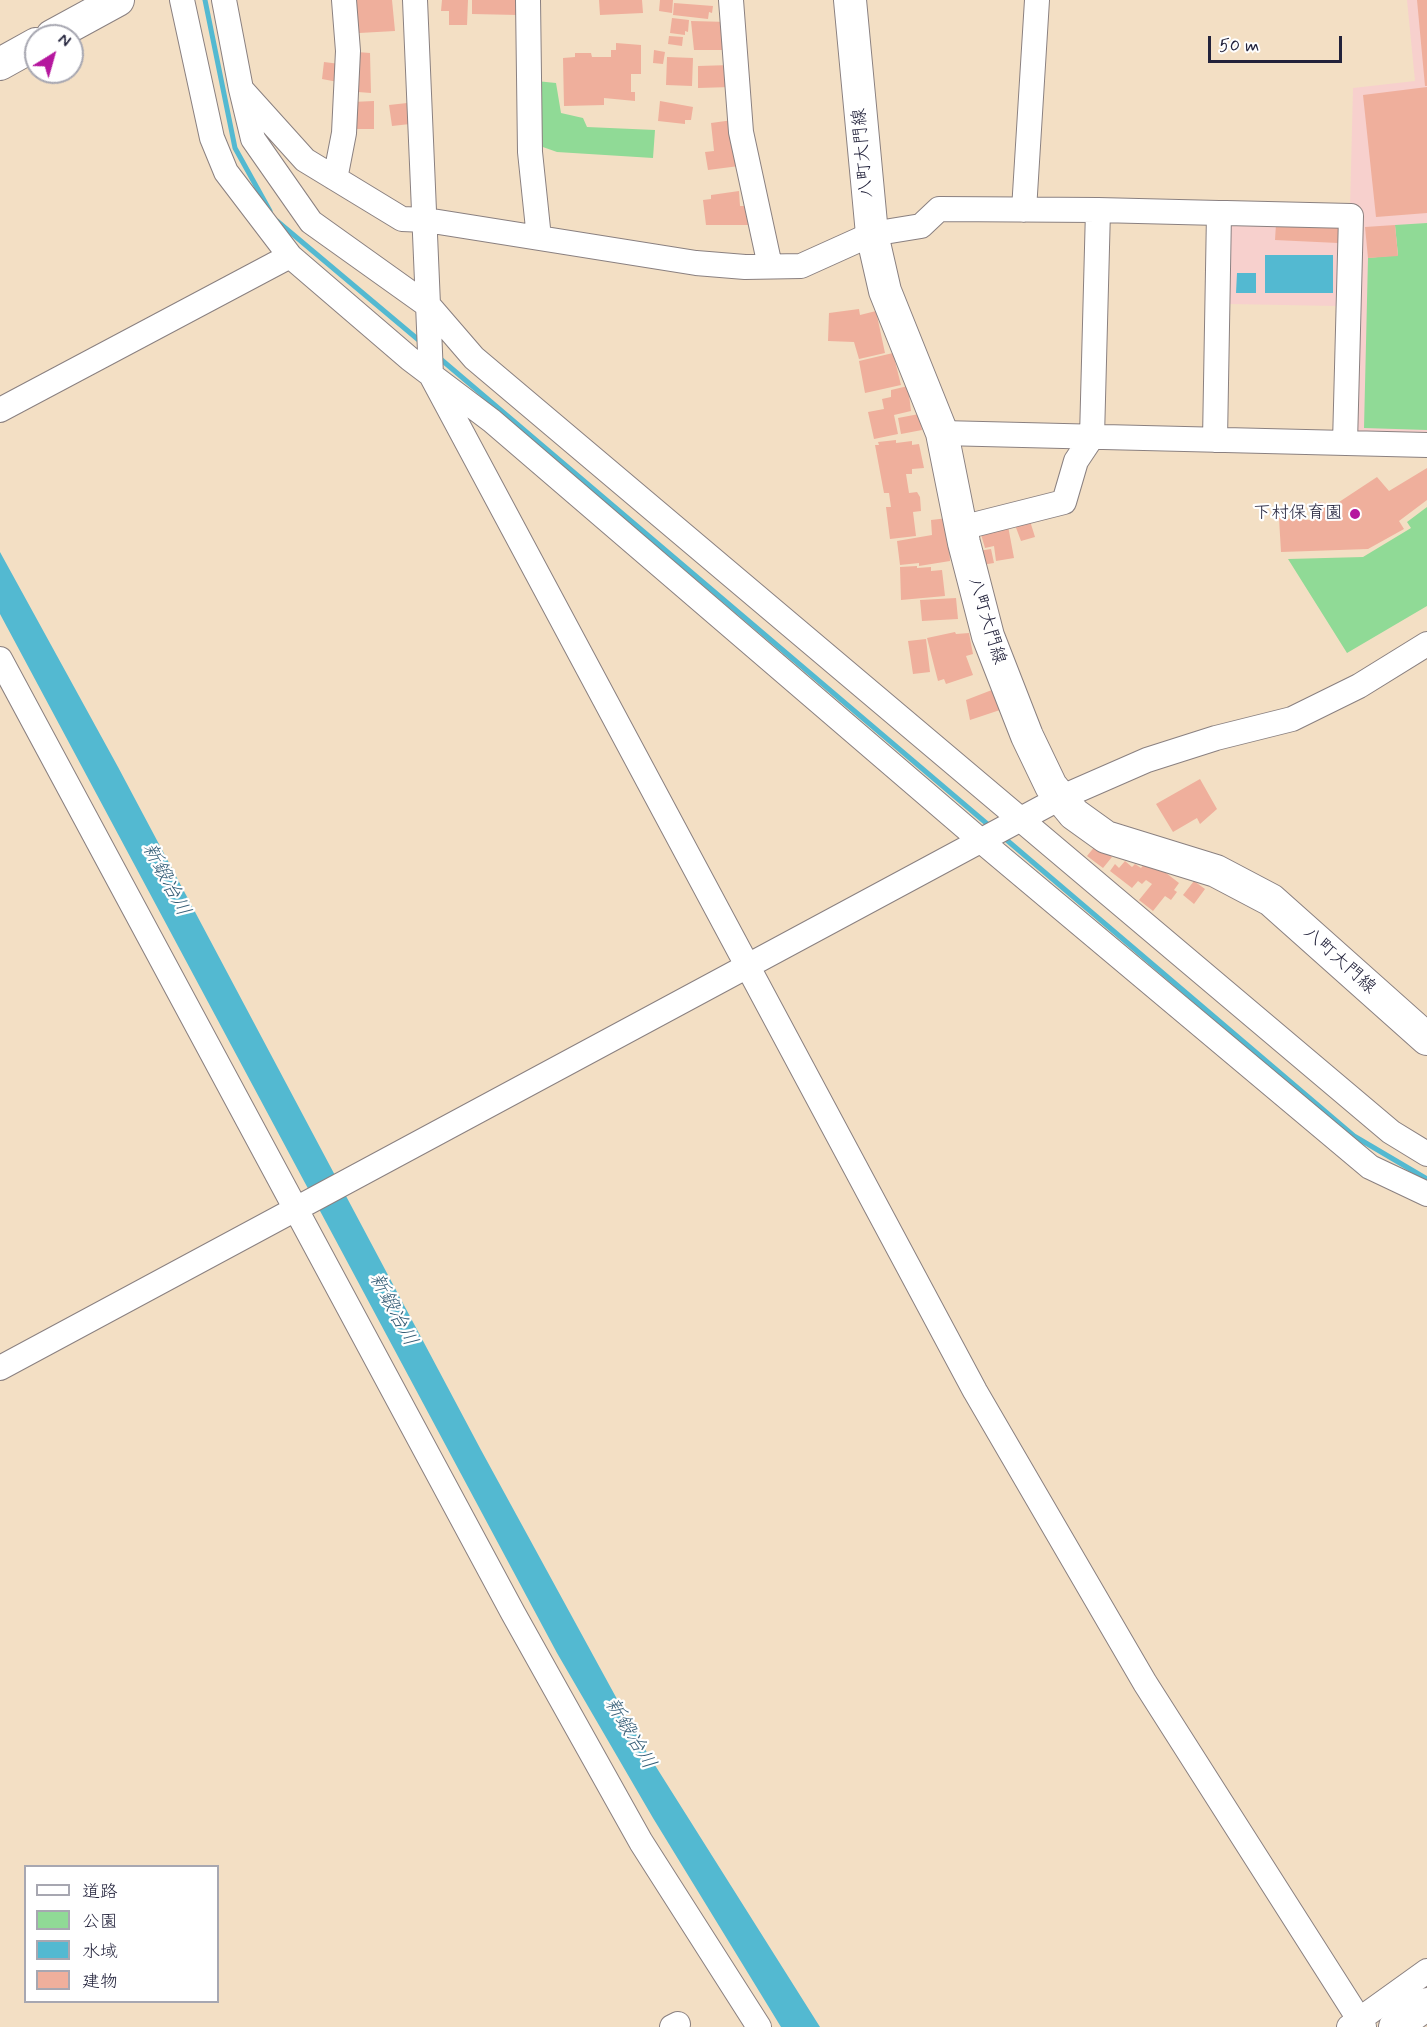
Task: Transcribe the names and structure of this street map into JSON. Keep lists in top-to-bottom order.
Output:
{
  "streets": {
    "main road": ["八町大門線"]
  },
  "water": ["新鍛冶川"],
  "places": ["下村保育園"],
  "legend": [
    "道路",
    "公園",
    "水域",
    "建物"
  ],
  "scale_bar": "50 m",
  "north": "top right"
}
